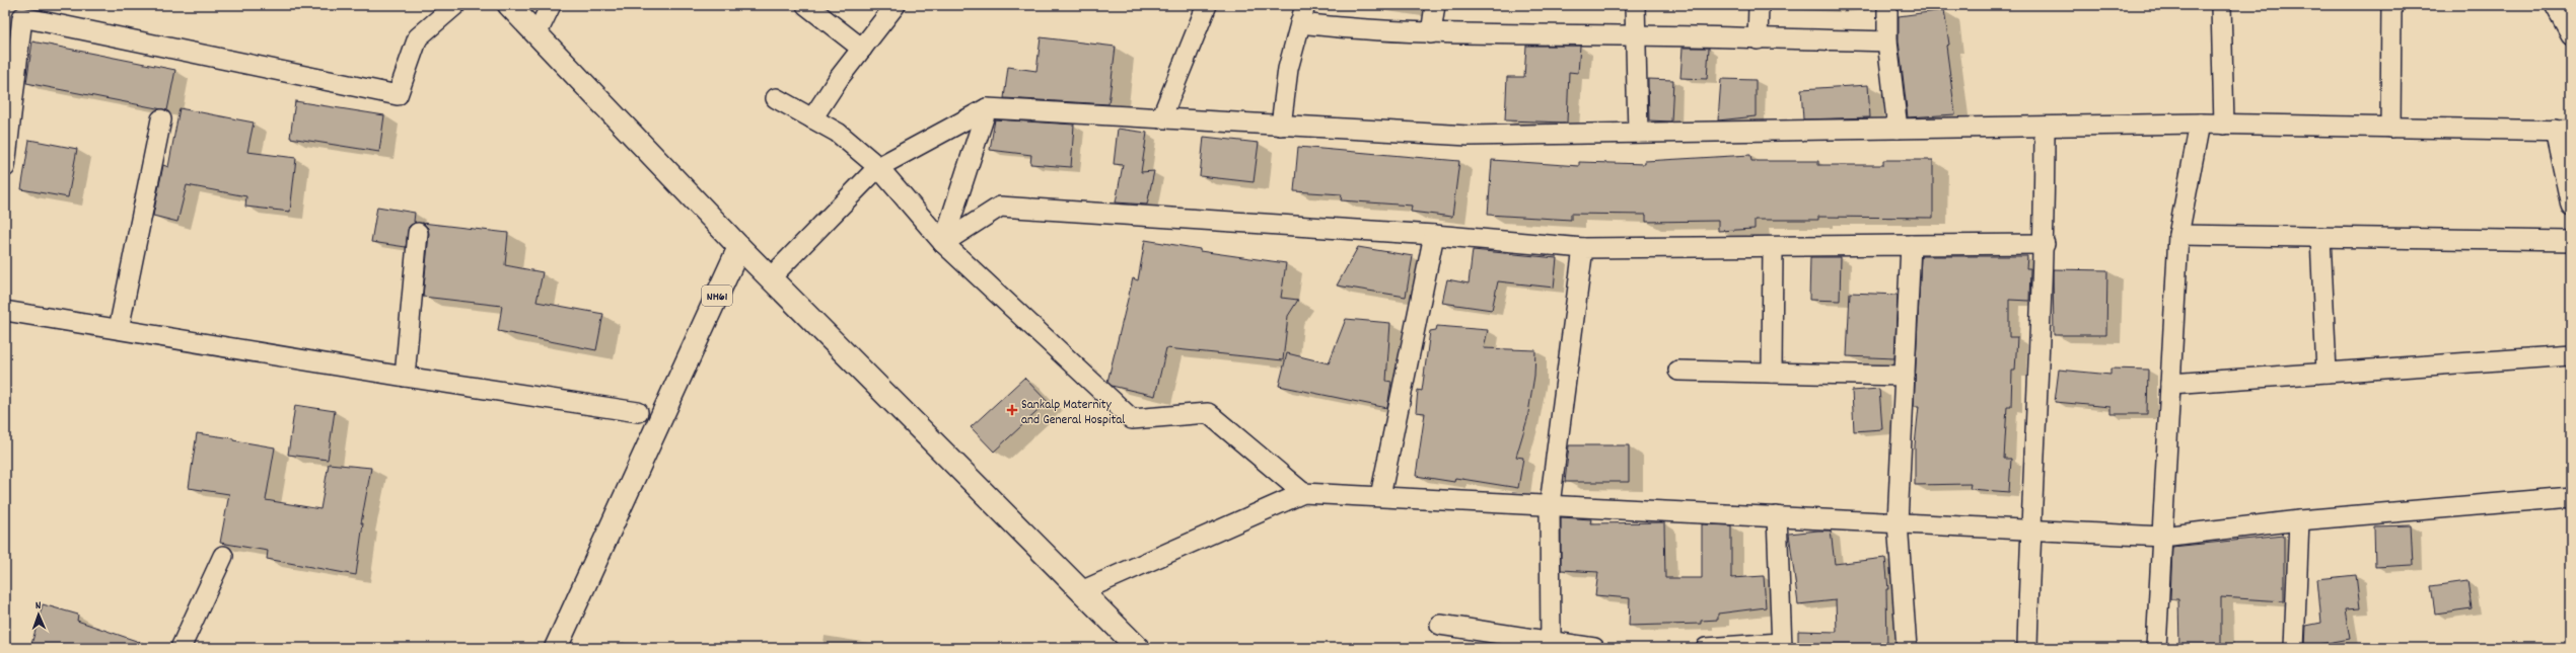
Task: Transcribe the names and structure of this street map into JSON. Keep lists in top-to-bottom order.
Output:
{
  "streets": {
    "main road": ["NH61"]
  },
  "places": {
    "health": ["Sankalp Maternity and General Hospital"]
  },
  "north": "top"
}
